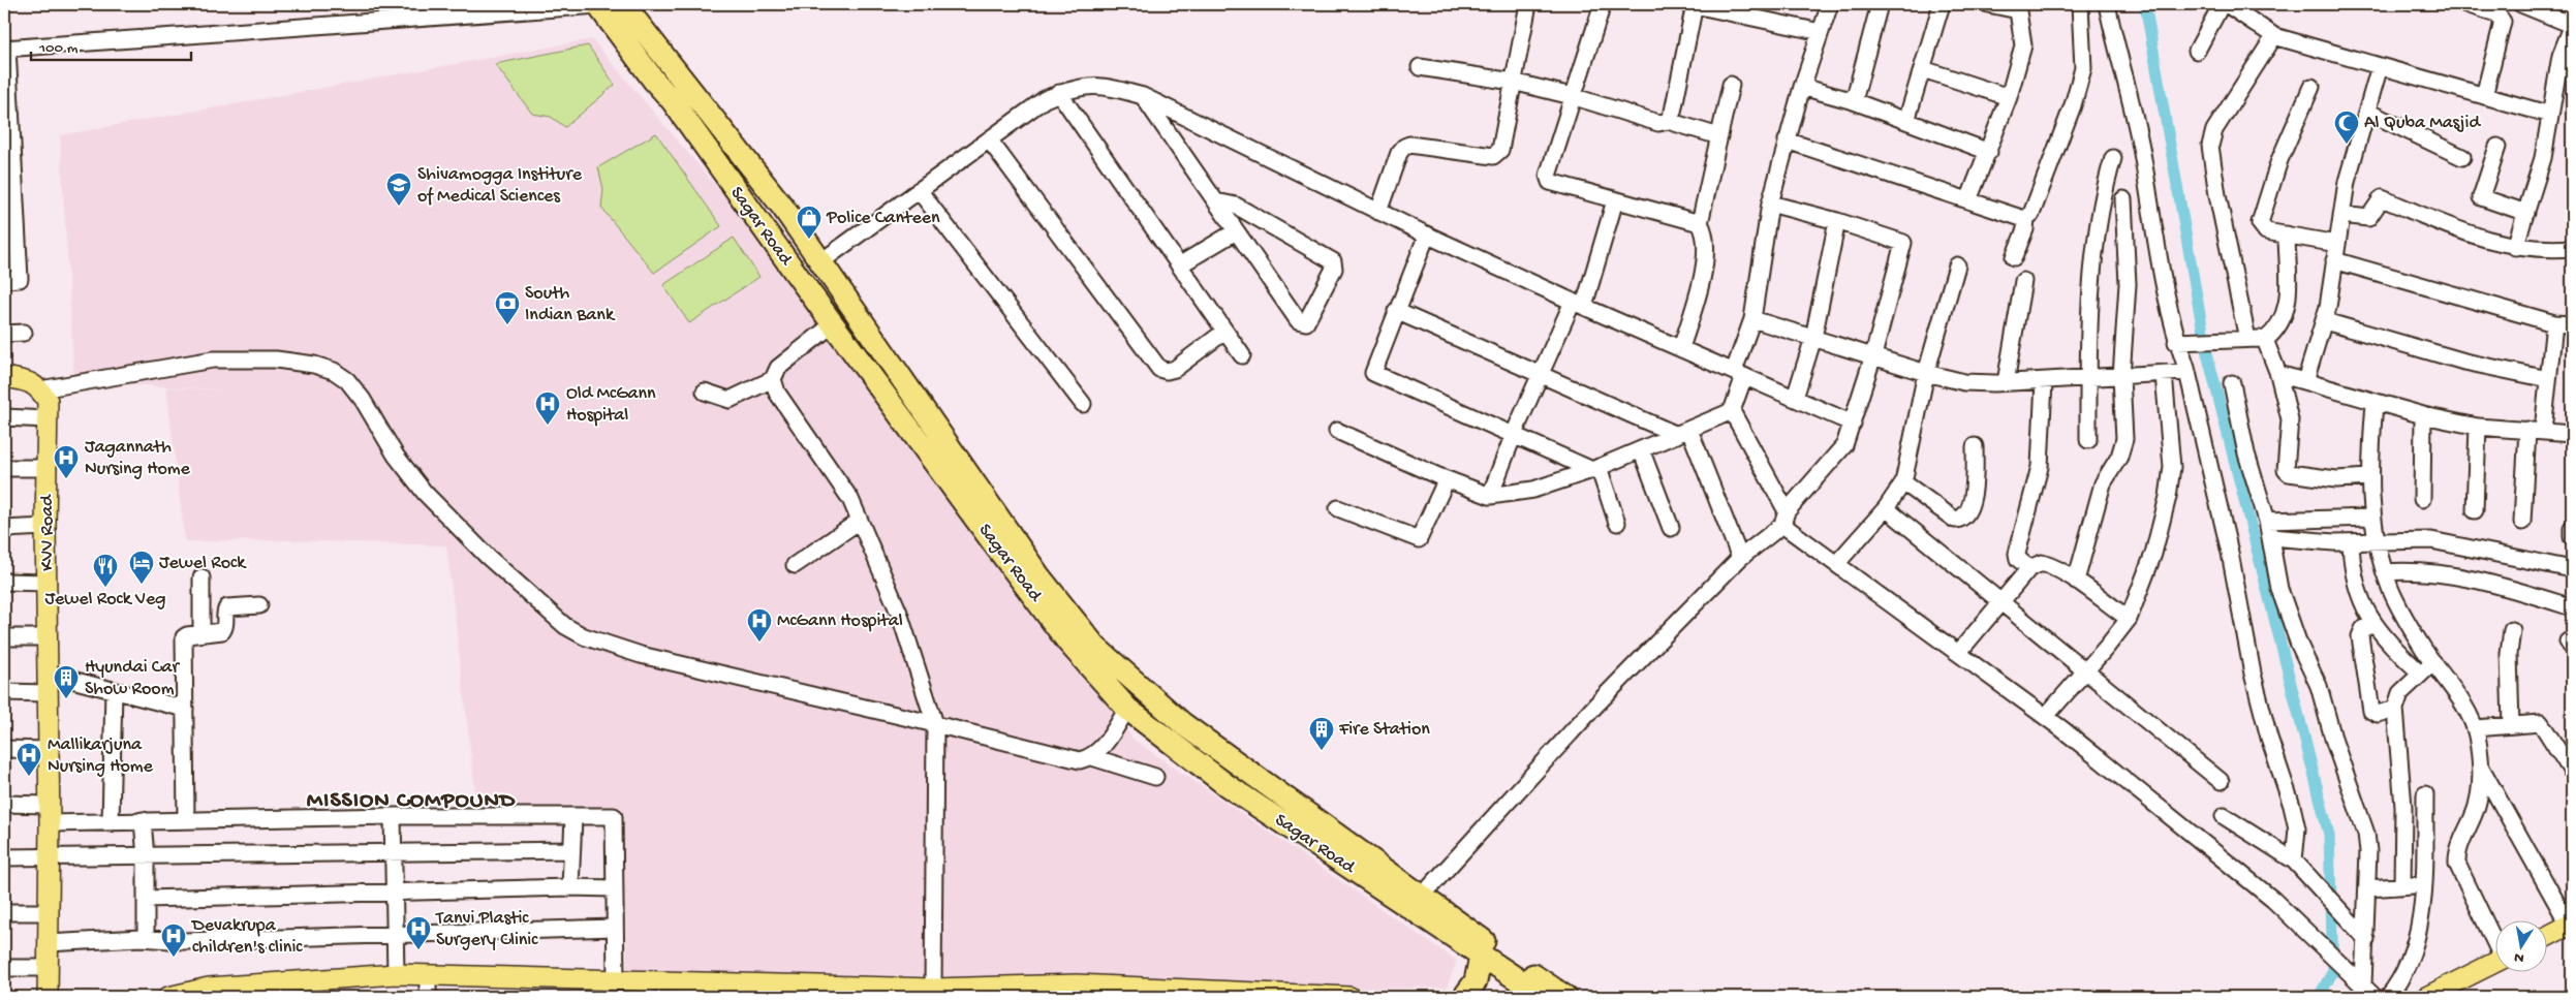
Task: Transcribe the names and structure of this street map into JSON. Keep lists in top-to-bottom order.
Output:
{
  "streets": {
    "highway": ["Sagar Road"],
    "main road": ["KVV Road"]
  },
  "districts": ["MISSION COMPOUND"],
  "places": {
    "mosque": ["Al Quba Masjid"],
    "school or university": ["Shivamogga Institure of Medical Sciences"],
    "shop": ["Police Canteen"],
    "bank": ["South Indian Bank"],
    "hospital": [
      "Old McGann Hospital",
      "Jagannath Nursing Home",
      "McGann Hospital",
      "Mallikarjuna Nursing Home",
      "Tanvi Plastic Surgery Clinic",
      "Devakrupa children's clinic"
    ],
    "hotel": ["Jewel Rock"],
    "restaurant": ["Jewel Rock Veg"],
    "building": ["Hyundai Car Show Room", "Fire Station"]
  },
  "scale_bar": "100 m",
  "north": "bottom"
}
